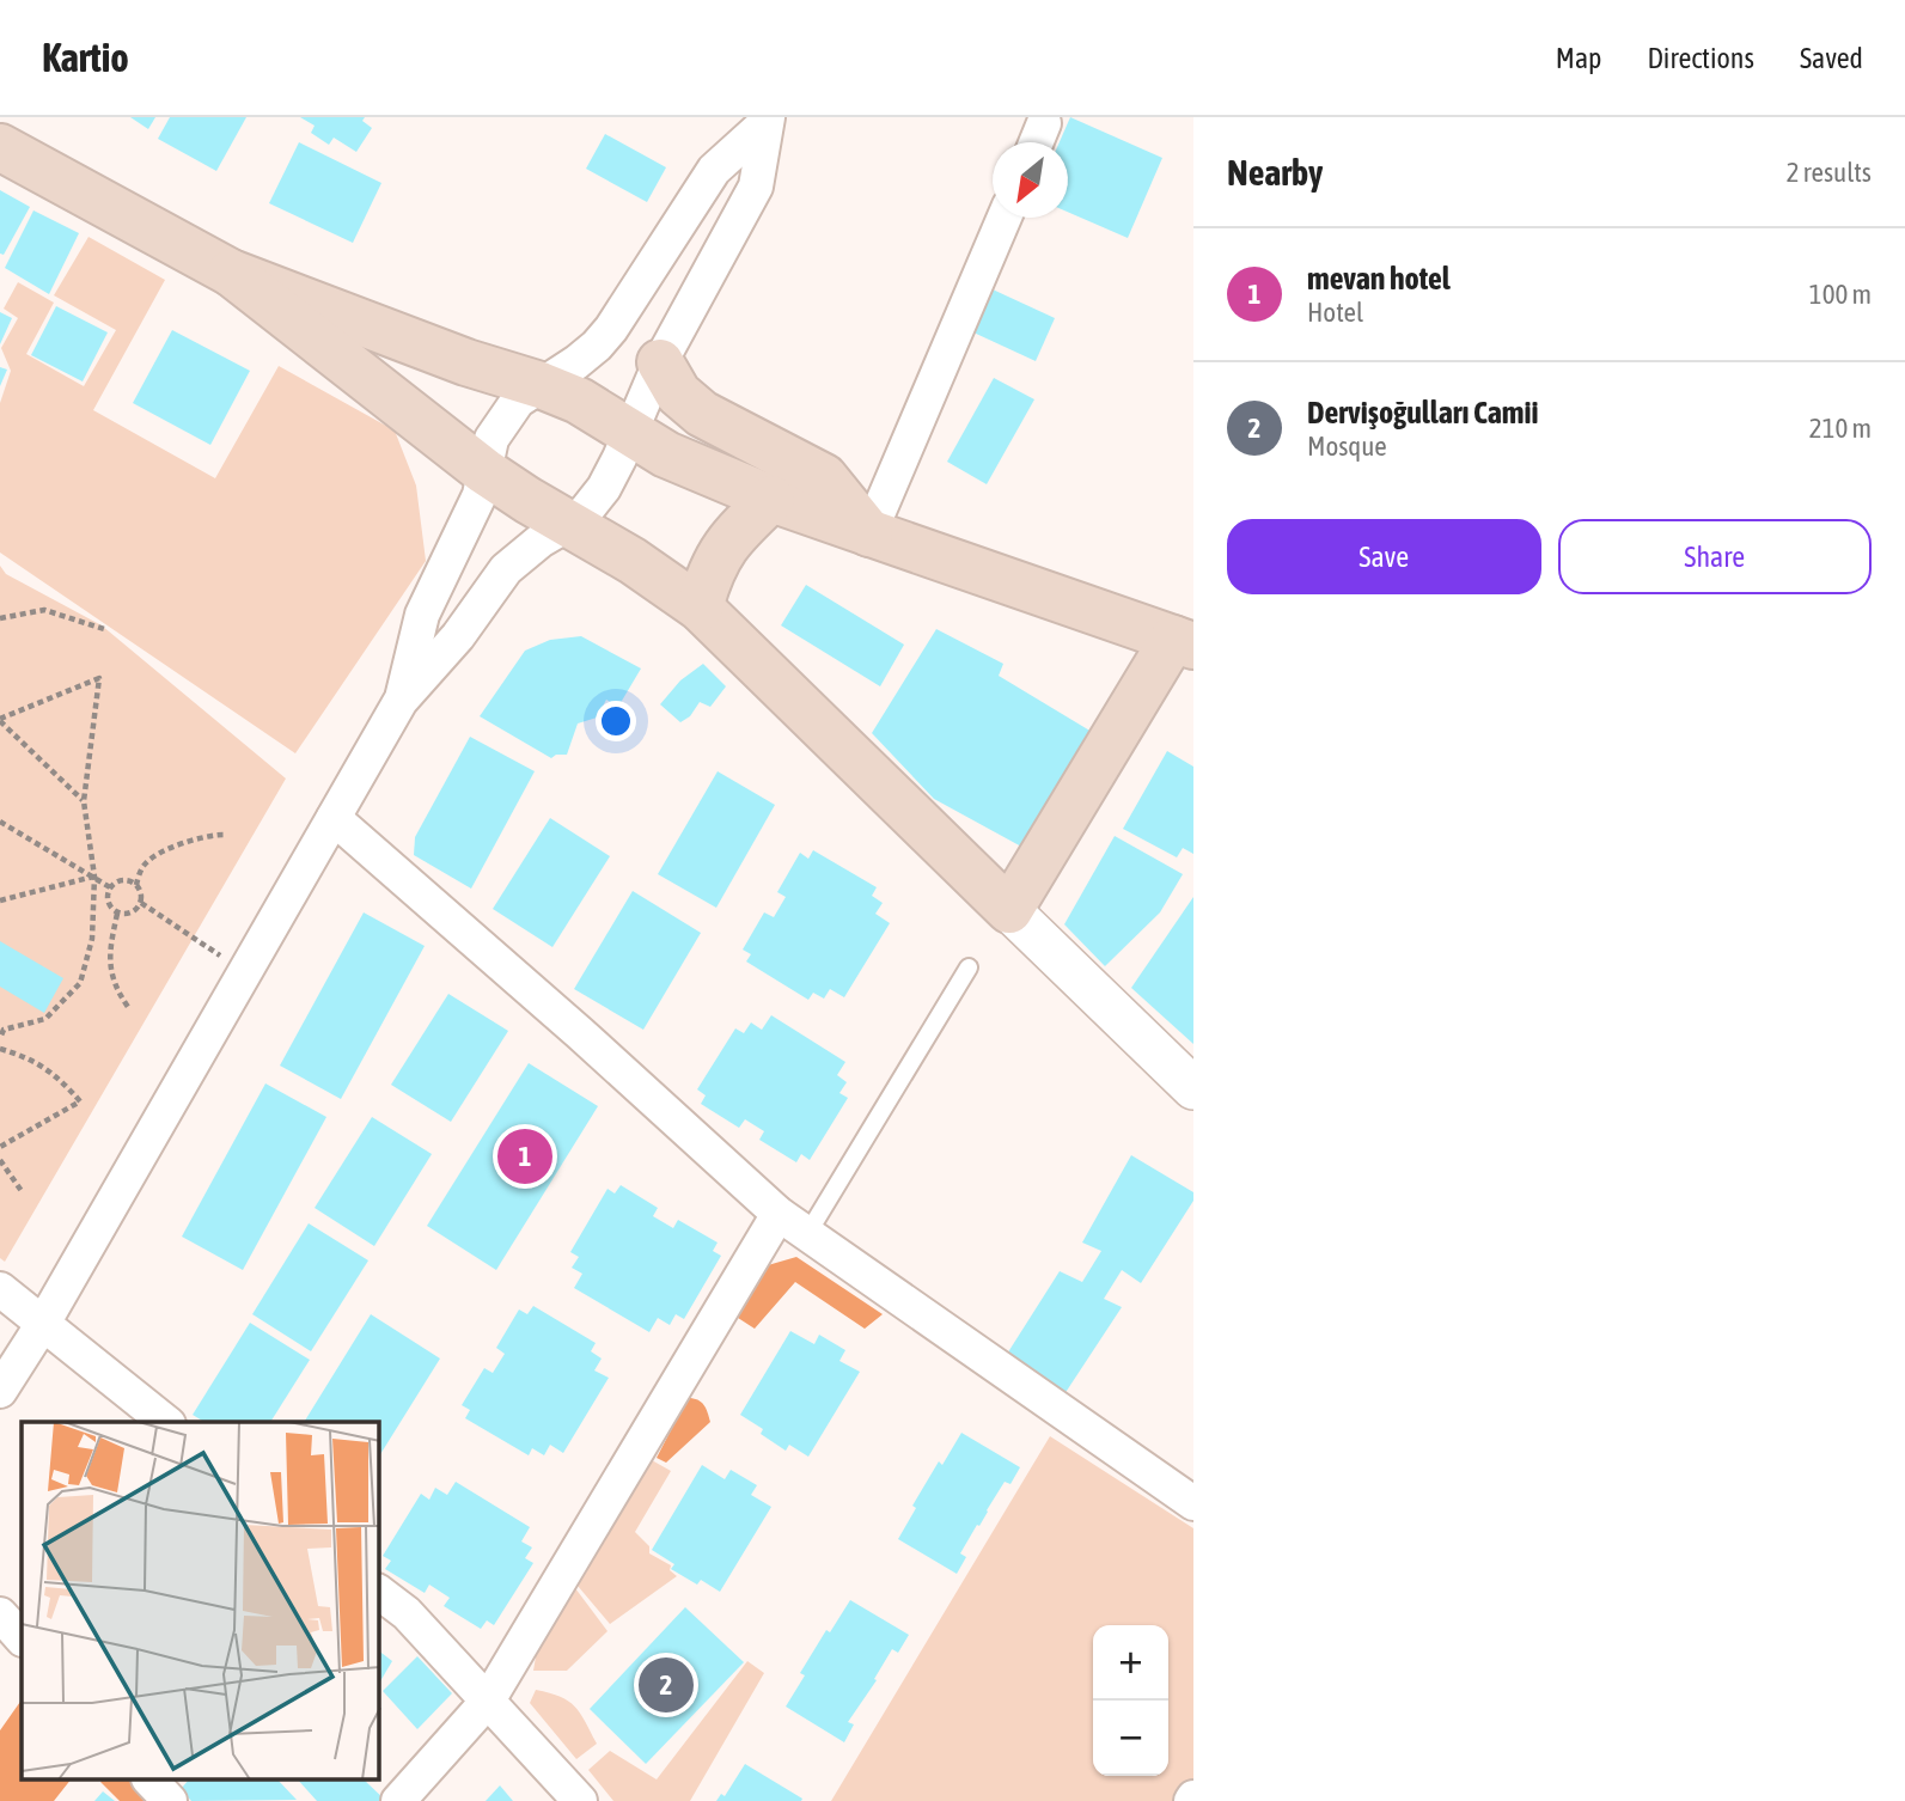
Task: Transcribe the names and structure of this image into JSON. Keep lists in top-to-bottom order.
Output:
{
  "north": "bottom left",
  "page": {
    "header": "Kartio",
    "nav": ["Map", "Directions", "Saved"],
    "heading": ["Nearby", "2 results"],
    "list": [
      {
        "mark": "1",
        "name": "mevan hotel",
        "note": "Hotel",
        "value": "100 m"
      },
      {
        "mark": "2",
        "name": "Dervişoğulları Camii",
        "note": "Mosque",
        "value": "210 m"
      }
    ],
    "buttons": ["Save", "Share"],
    "pins": ["1", "2"],
    "map_buttons": ["+", "−"]
  }
}
